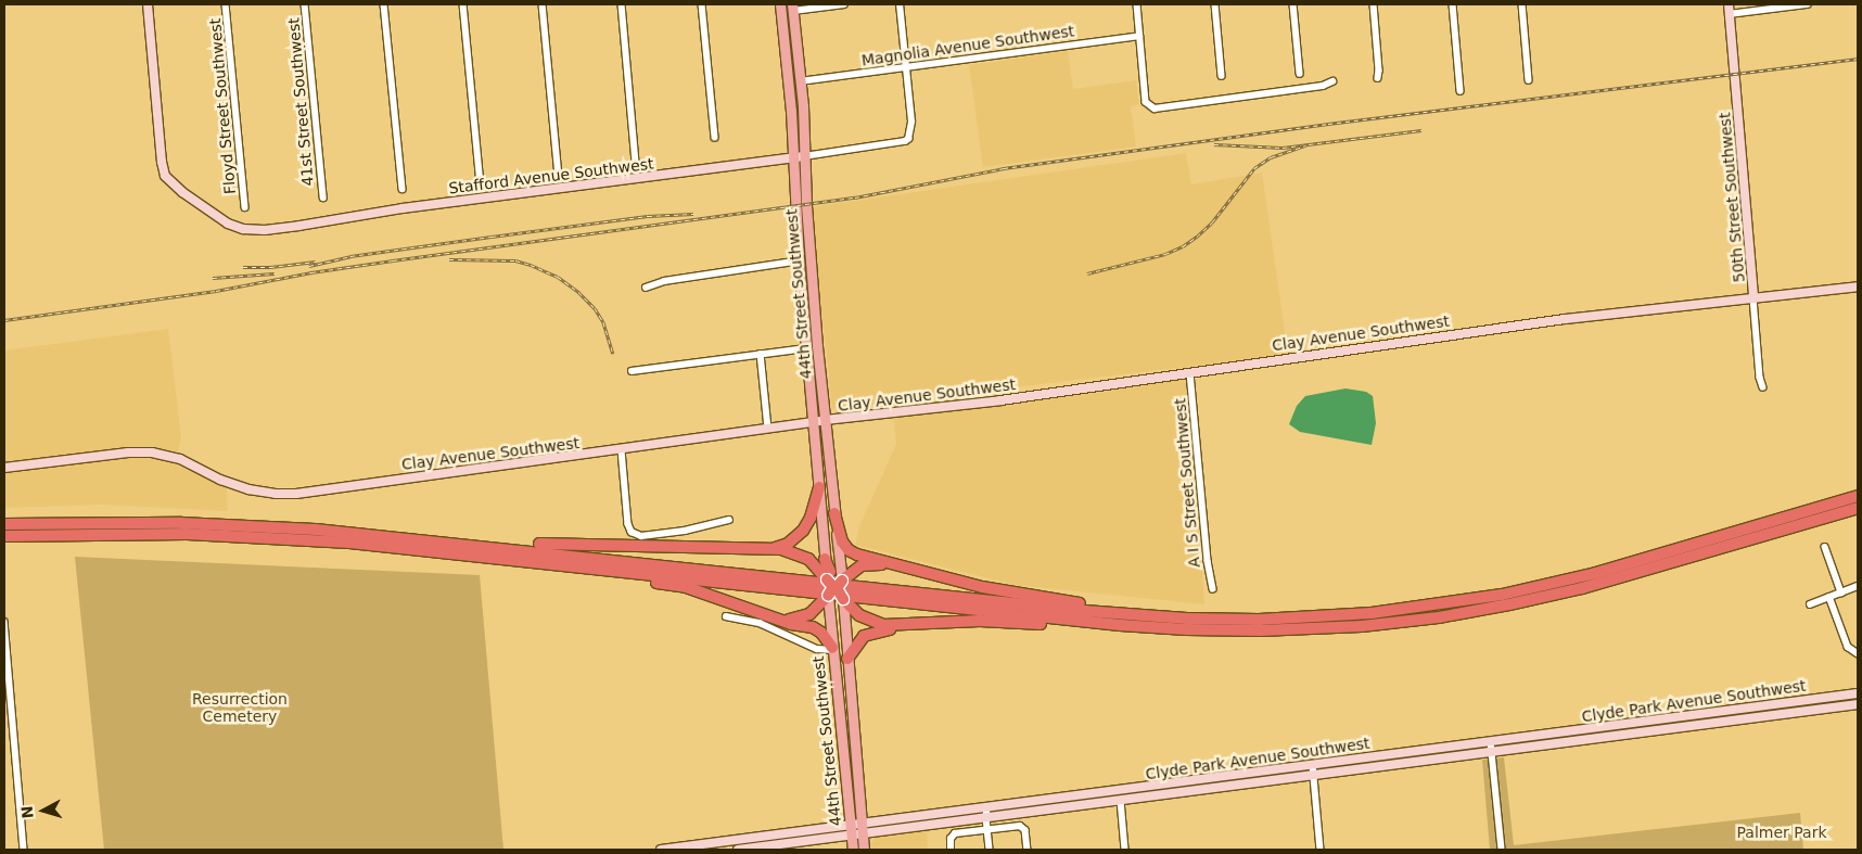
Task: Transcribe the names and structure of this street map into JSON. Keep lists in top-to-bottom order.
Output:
{
  "streets": {
    "main road": ["44th Street Southwest"],
    "street": [
      "Magnolia Avenue Southwest",
      "41st Street Southwest",
      "Floyd Street Southwest",
      "Stafford Avenue Southwest",
      "50th Street Southwest",
      "Clay Avenue Southwest",
      "A I S Street Southwest",
      "Clyde Park Avenue Southwest"
    ]
  },
  "crossings": [
    ["Magnolia Avenue Southwest", "Stafford Avenue Southwest"],
    ["Magnolia Avenue Southwest", "44th Street Southwest"],
    ["Stafford Avenue Southwest", "44th Street Southwest"],
    ["50th Street Southwest", "Clay Avenue Southwest"],
    ["44th Street Southwest", "Clay Avenue Southwest"],
    ["44th Street Southwest", "Clyde Park Avenue Southwest"],
    ["Clay Avenue Southwest", "A I S Street Southwest"]
  ],
  "parks": ["Resurrection Cemetery", "Palmer Park"],
  "north": "left"
}
